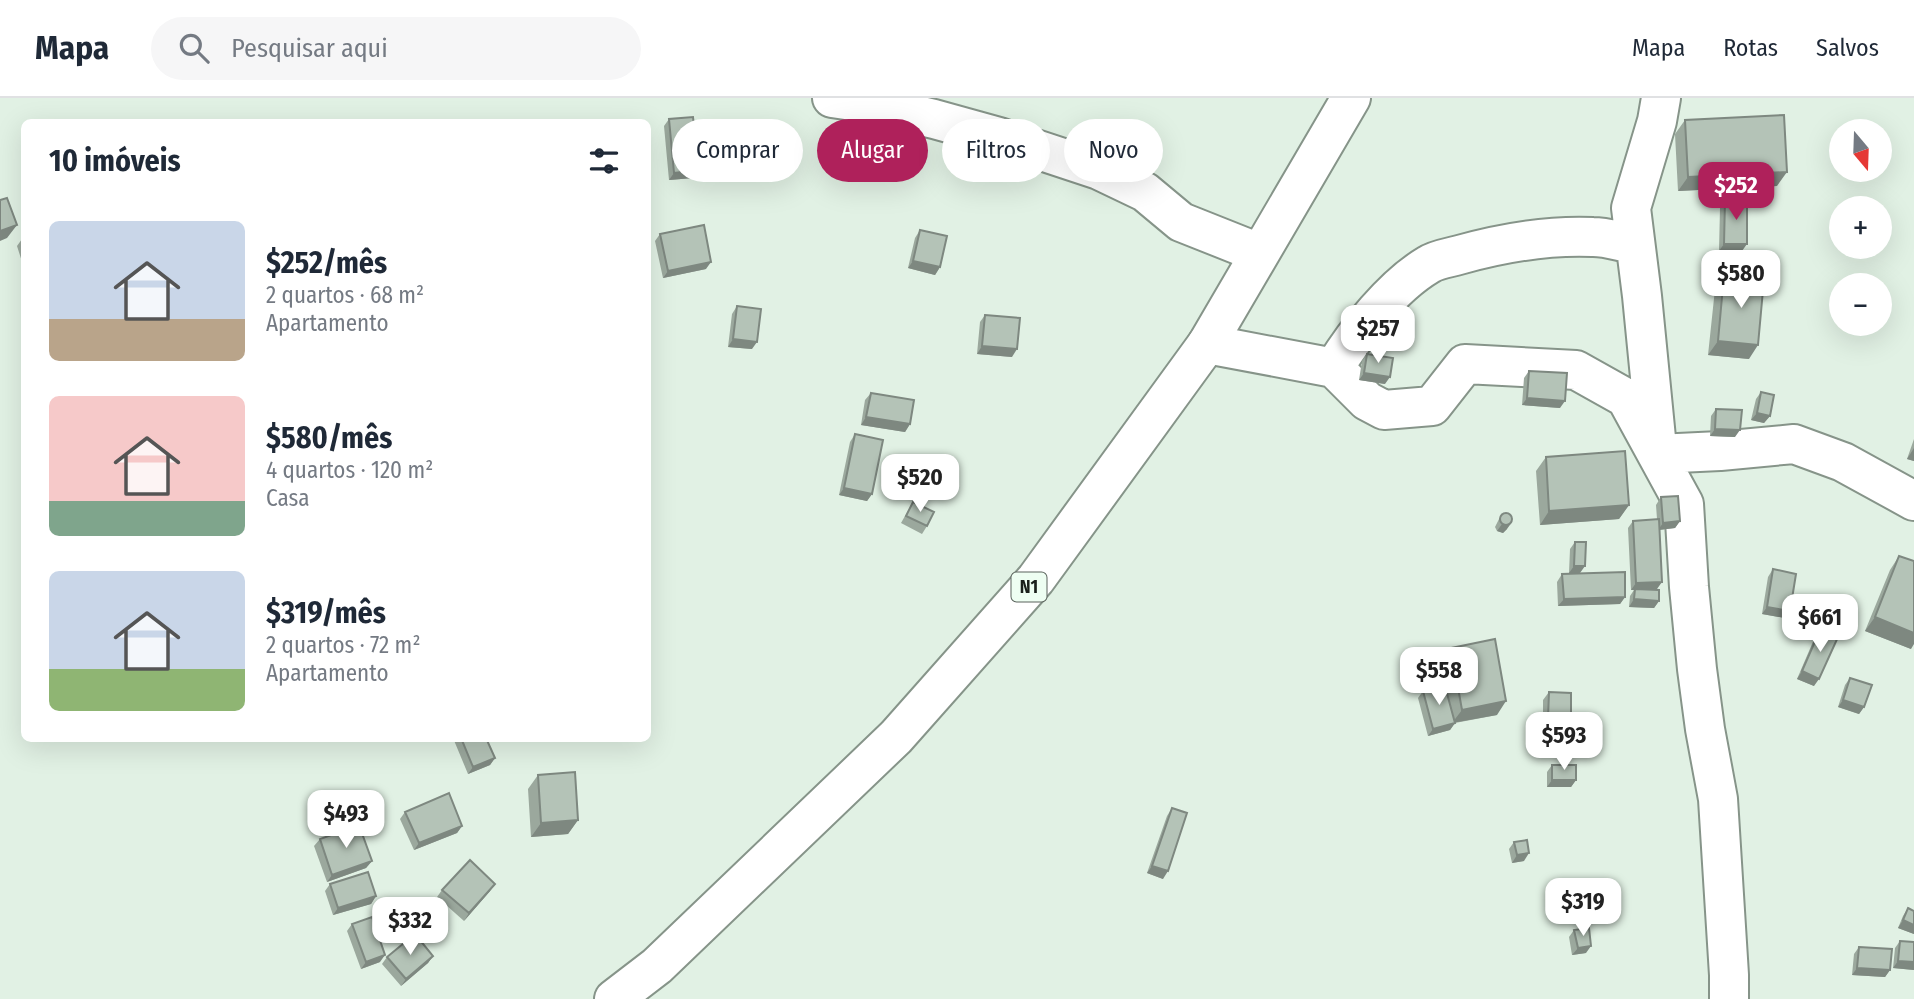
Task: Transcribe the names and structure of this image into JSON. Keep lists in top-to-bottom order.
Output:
{
  "streets": {
    "main road": ["N1"]
  },
  "north": "bottom",
  "page": {
    "header": "Mapa",
    "search": "Pesquisar aqui",
    "nav": ["Mapa", "Rotas", "Salvos"],
    "map_buttons": ["+", "−"],
    "chip": [
      "Comprar",
      "Alugar",
      "Filtros",
      "Novo"
    ],
    "heading": "10 imóveis",
    "price": [
      "$252",
      "$580",
      "$257",
      "$520",
      "$661",
      "$558",
      "$593",
      "$493",
      "$319",
      "$332"
    ],
    "list": [
      {
        "name": "$252/mês",
        "note": "2 quartos · 68 m² · Apartamento"
      },
      {
        "name": "$580/mês",
        "note": "4 quartos · 120 m² · Casa"
      },
      {
        "name": "$319/mês",
        "note": "2 quartos · 72 m² · Apartamento"
      }
    ]
  }
}
